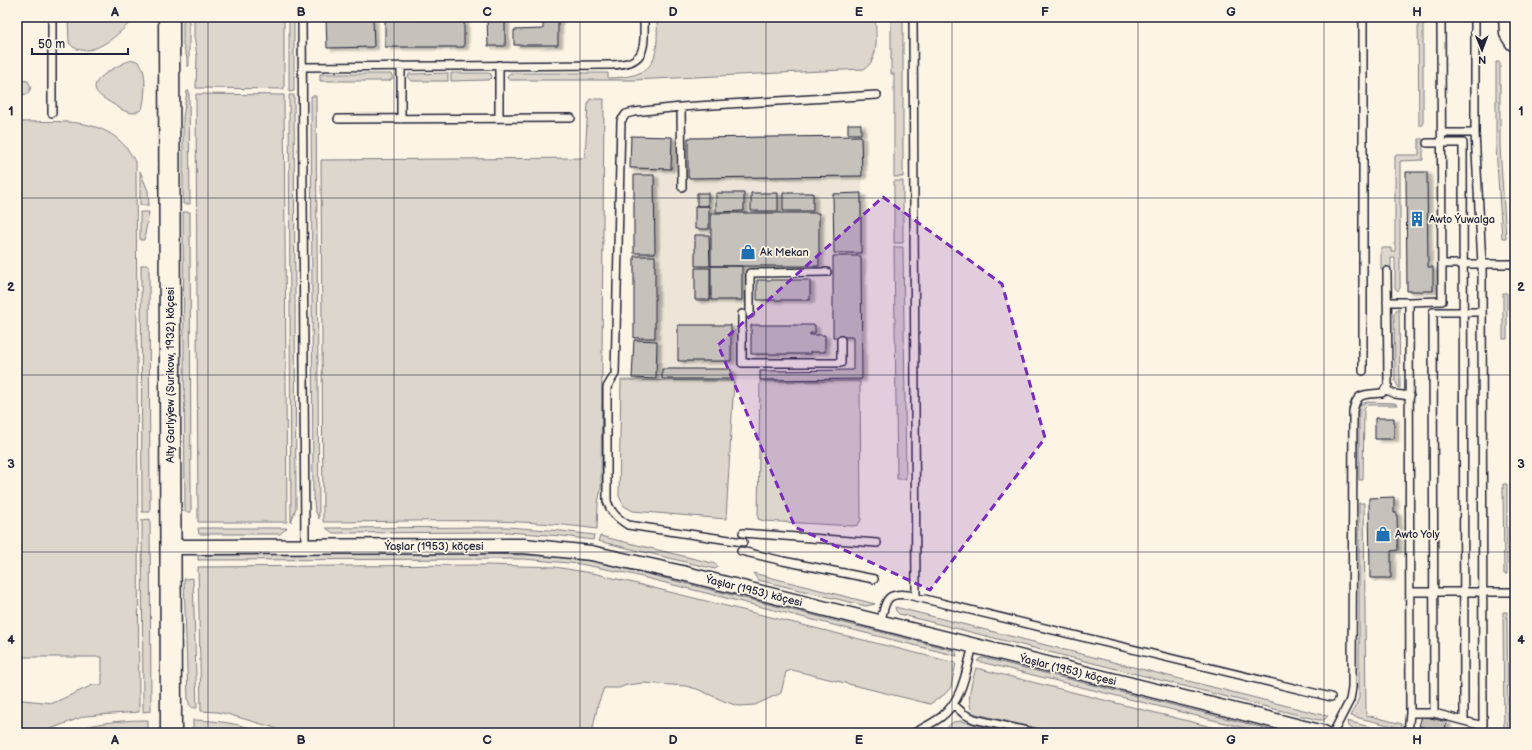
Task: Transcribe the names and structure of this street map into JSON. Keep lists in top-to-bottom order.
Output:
{
  "streets": {
    "street": ["Alty Garlyýew (Surikow, 1932) köçesi", "Ýaşlar (1953) köçesi"]
  },
  "crossings": [
    ["Alty Garlyýew (Surikow, 1932) köçesi", "Ýaşlar (1953) köçesi"]
  ],
  "places": {
    "building": ["Awto Ýuwalga"],
    "shop": ["Ak Mekan", "Awto Yoly"]
  },
  "scale_bar": "50 m",
  "north": "bottom",
  "grid": {
    "columns": [
      "A",
      "B",
      "C",
      "D",
      "E",
      "F",
      "G",
      "H"
    ],
    "rows": [
      "1",
      "2",
      "3",
      "4"
    ]
  }
}
